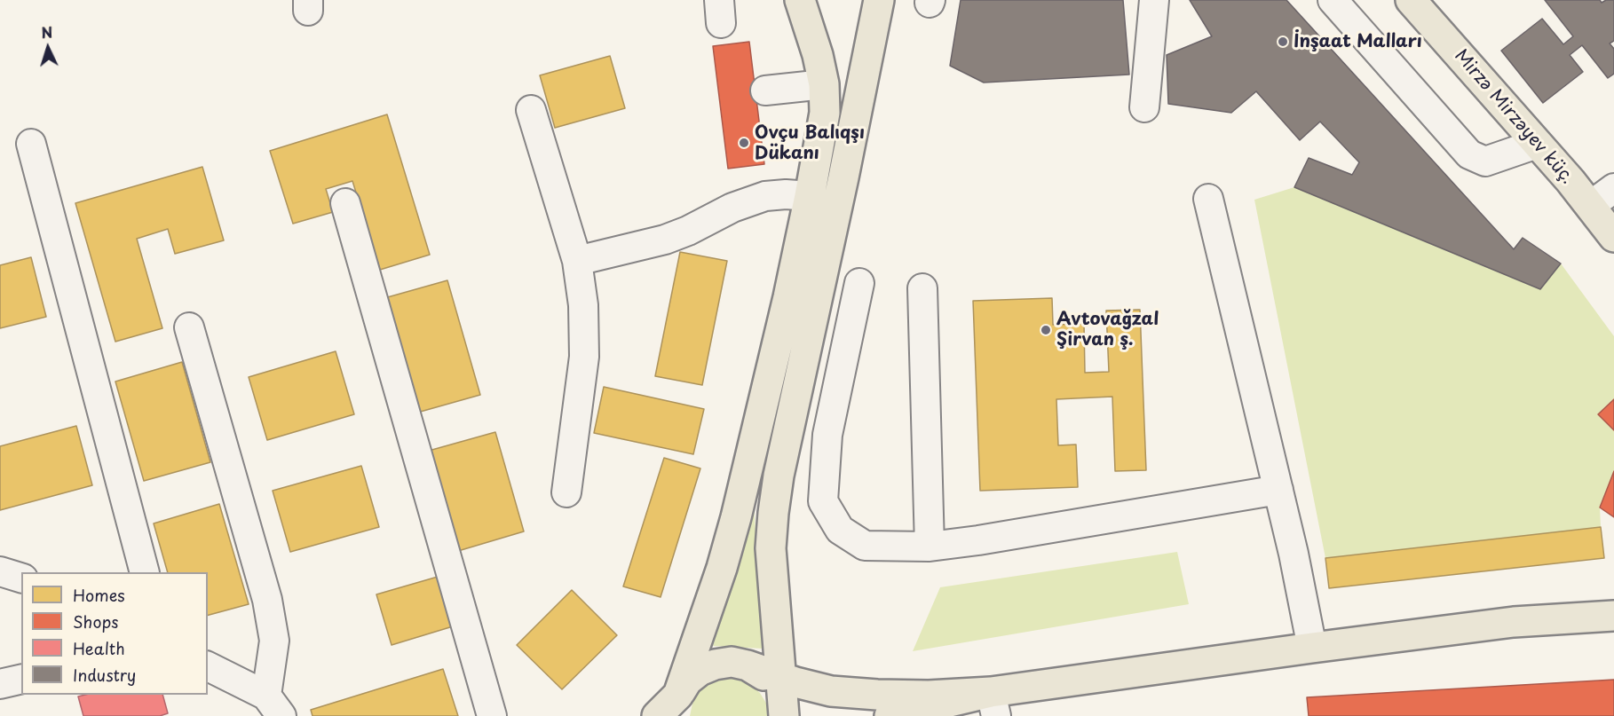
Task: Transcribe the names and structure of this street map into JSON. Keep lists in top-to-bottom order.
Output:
{
  "streets": {
    "main road": ["Mirzə Mirzəyev küç."]
  },
  "places": ["İnşaat Malları", "Ovçu Balıqşı Dükanı", "Avtovağzal Şirvan ş."],
  "legend": [
    "Homes",
    "Shops",
    "Health",
    "Industry"
  ],
  "north": "top"
}
